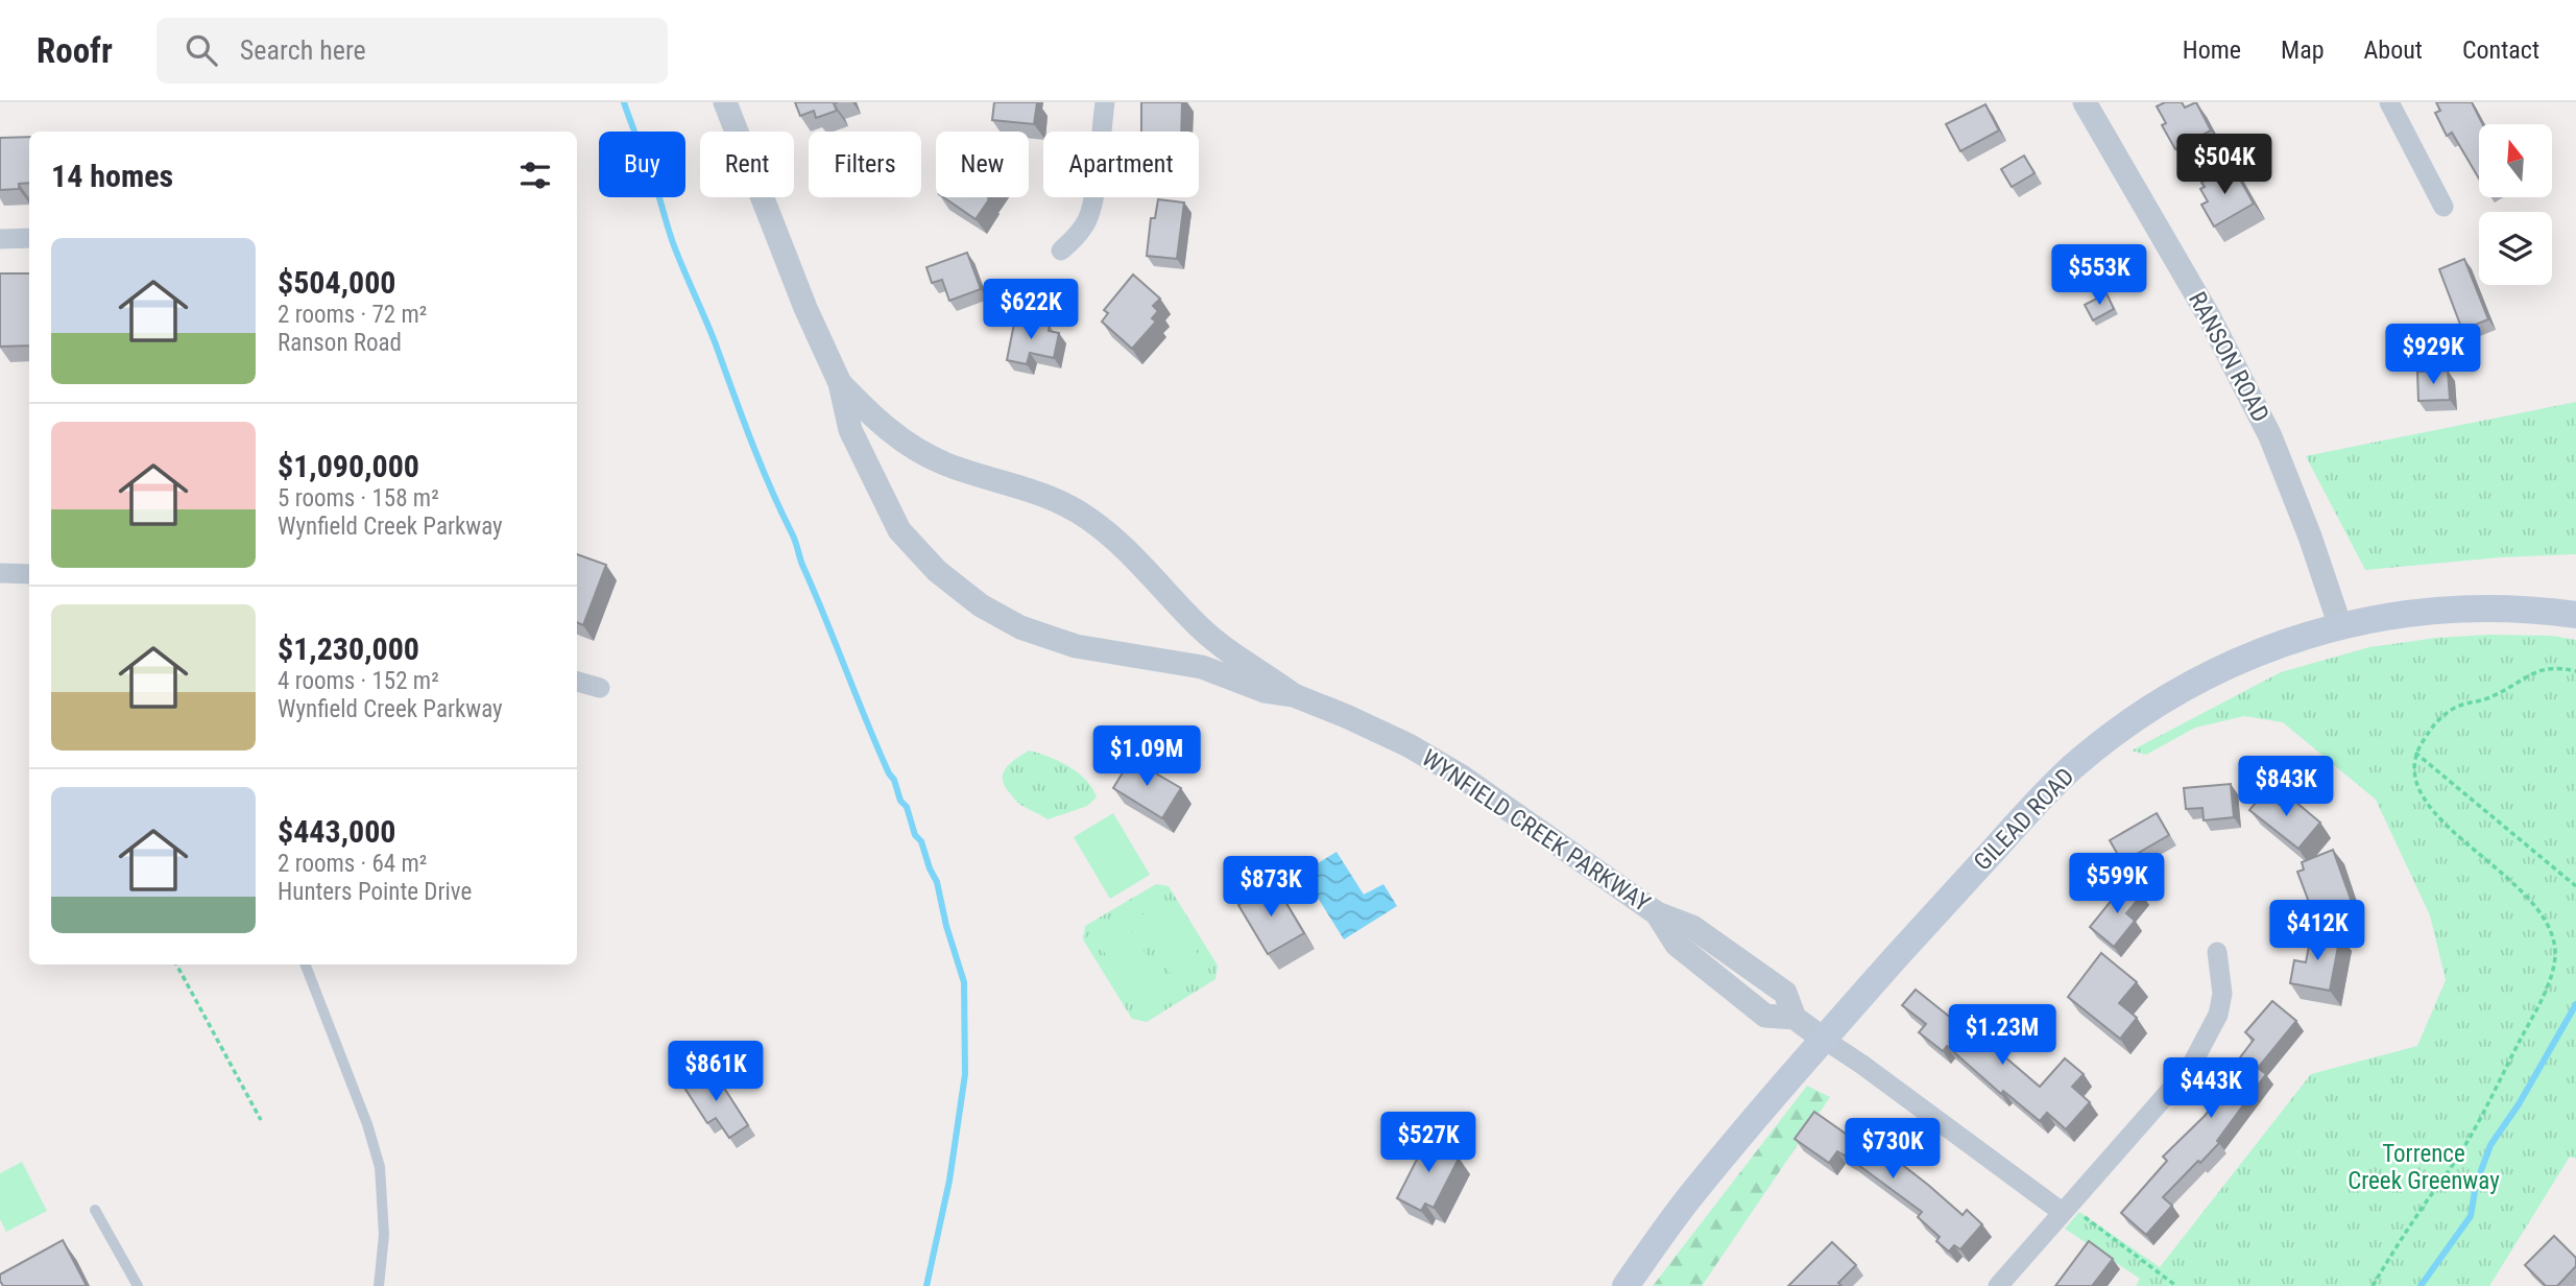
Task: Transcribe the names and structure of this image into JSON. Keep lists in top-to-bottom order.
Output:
{
  "streets": {
    "main road": ["GILEAD ROAD"],
    "street": ["RANSON ROAD", "WYNFIELD CREEK PARKWAY"]
  },
  "crossings": [
    ["RANSON ROAD", "GILEAD ROAD"],
    ["GILEAD ROAD", "WYNFIELD CREEK PARKWAY"]
  ],
  "parks": ["Torrence Creek Greenway"],
  "north": "top",
  "page": {
    "header": "Roofr",
    "search": "Search here",
    "nav": [
      "Home",
      "Map",
      "About",
      "Contact"
    ],
    "chip": [
      "Buy",
      "Rent",
      "Filters",
      "New",
      "Apartment"
    ],
    "heading": "14 homes",
    "price": [
      "$504K",
      "$553K",
      "$622K",
      "$929K",
      "$1.09M",
      "$843K",
      "$599K",
      "$873K",
      "$412K",
      "$1.23M",
      "$861K",
      "$443K",
      "$527K",
      "$730K"
    ],
    "list": [
      {
        "name": "$504,000",
        "note": "2 rooms · 72 m² · Ranson Road"
      },
      {
        "name": "$1,090,000",
        "note": "5 rooms · 158 m² · Wynfield Creek Parkway"
      },
      {
        "name": "$1,230,000",
        "note": "4 rooms · 152 m² · Wynfield Creek Parkway"
      },
      {
        "name": "$443,000",
        "note": "2 rooms · 64 m² · Hunters Pointe Drive"
      }
    ]
  }
}
